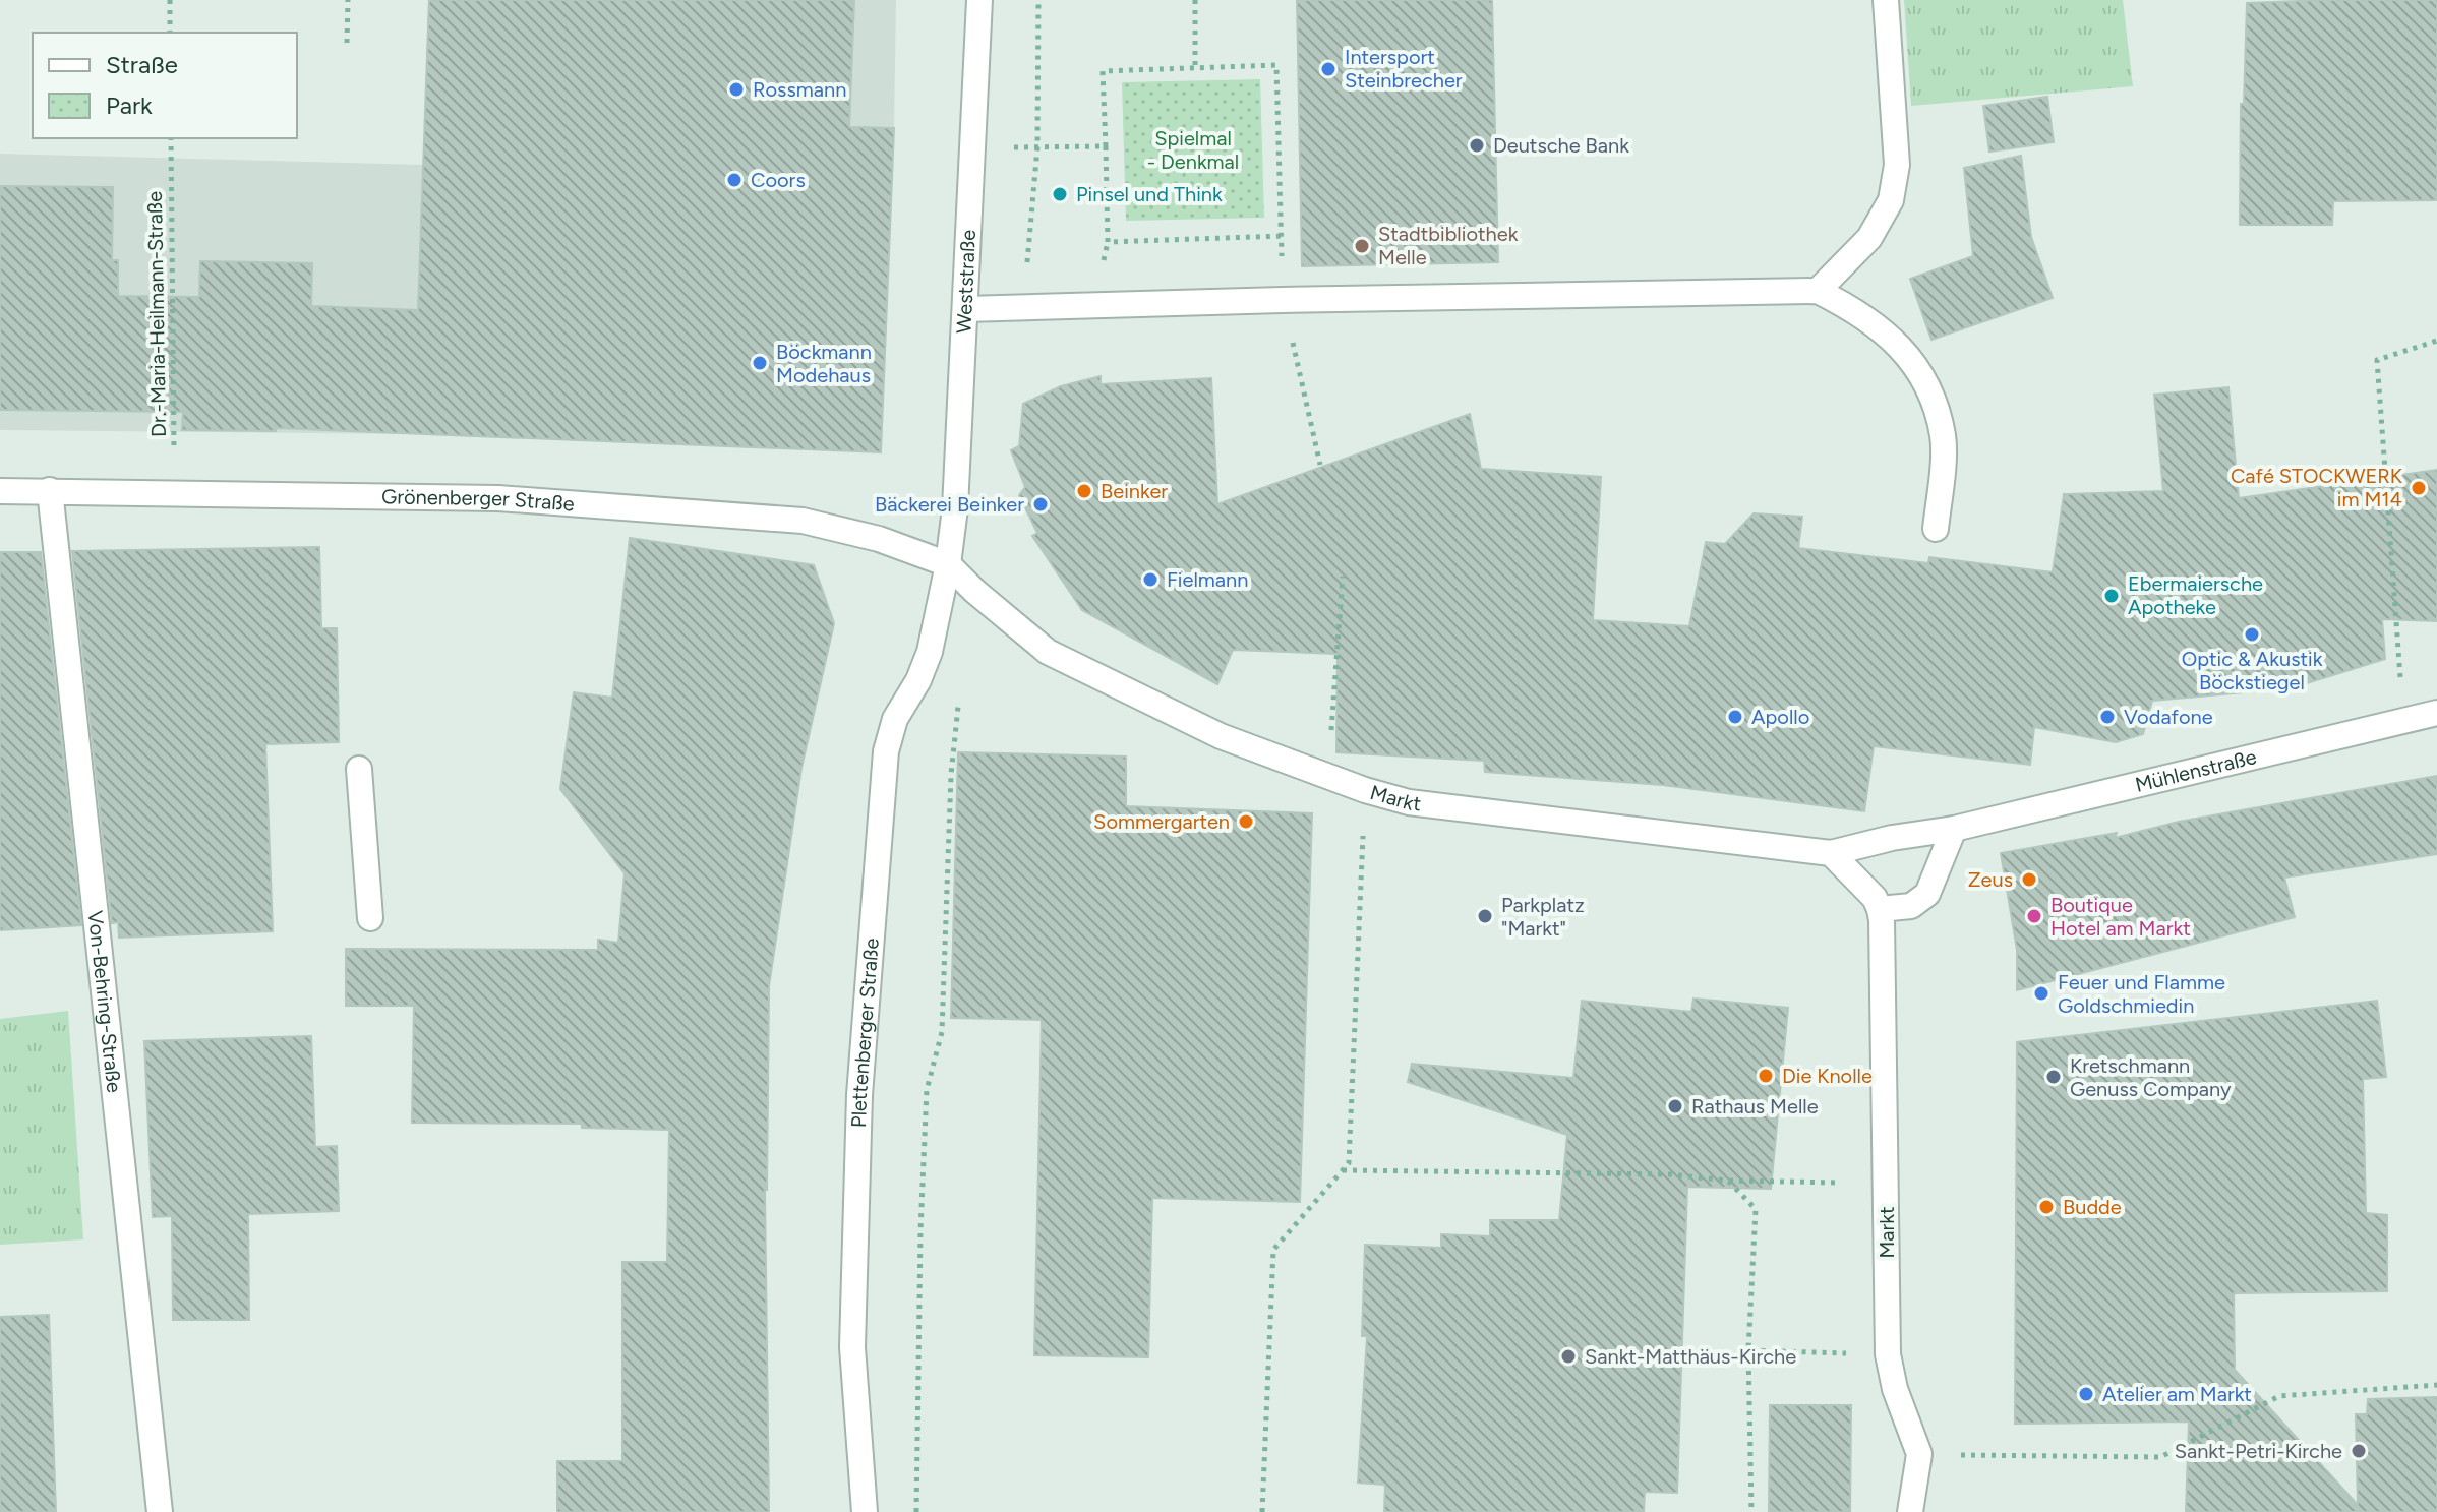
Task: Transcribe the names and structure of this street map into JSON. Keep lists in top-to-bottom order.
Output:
{
  "streets": {
    "street": [
      "Weststraße",
      "Grönenberger Straße",
      "Mühlenstraße",
      "Markt",
      "Von-Behring-Straße",
      "Plettenberger Straße"
    ],
    "path": ["Dr.-Maria-Heilmann-Straße"]
  },
  "crossings": [
    ["Weststraße", "Grönenberger Straße"],
    ["Weststraße", "Markt"],
    ["Weststraße", "Plettenberger Straße"],
    ["Dr.-Maria-Heilmann-Straße", "Grönenberger Straße"],
    ["Grönenberger Straße", "Markt"],
    ["Grönenberger Straße", "Von-Behring-Straße"],
    ["Grönenberger Straße", "Plettenberger Straße"],
    ["Mühlenstraße", "Markt"],
    ["Markt", "Plettenberger Straße"]
  ],
  "parks": ["Spielmal - Denkmal"],
  "places": [
    "Intersport Steinbrecher",
    "Rossmann",
    "Deutsche Bank",
    "Coors",
    "Pinsel und Think",
    "Stadtbibliothek Melle",
    "Böckmann Modehaus",
    "Café STOCKWERK im M14",
    "Beinker",
    "Bäckerei Beinker",
    "Fielmann",
    "Ebermaiersche Apotheke",
    "Optic & Akustik Böckstiegel",
    "Apollo",
    "Vodafone",
    "Sommergarten",
    "Zeus",
    "Parkplatz \"Markt\"",
    "Boutique Hotel am Markt",
    "Feuer und Flamme Goldschmiedin",
    "Die Knolle",
    "Kretschmann Genuss Company",
    "Rathaus Melle",
    "Budde",
    "Sankt-Matthäus-Kirche",
    "Atelier am Markt",
    "Sankt-Petri-Kirche"
  ],
  "legend": ["Straße", "Park"]
}
